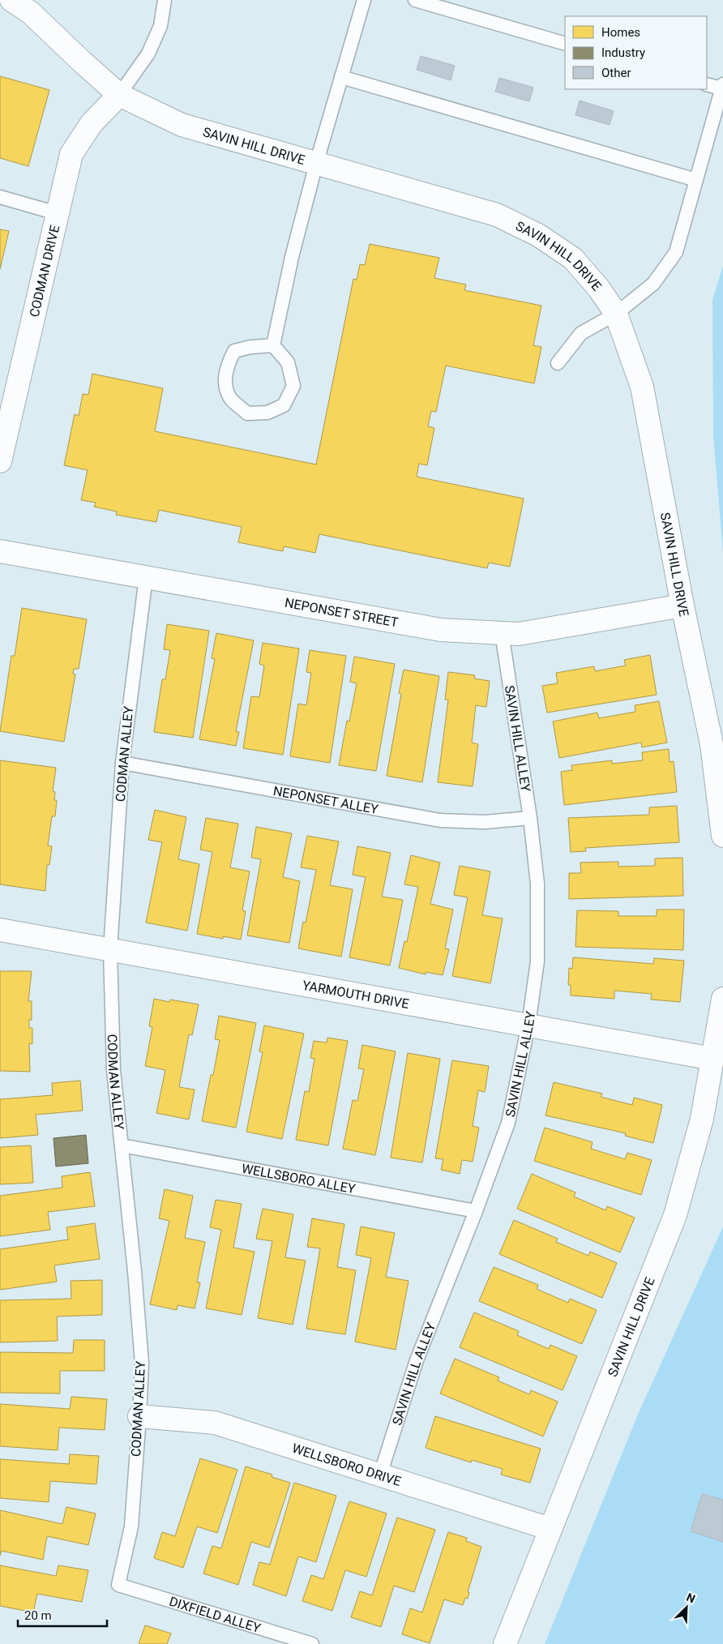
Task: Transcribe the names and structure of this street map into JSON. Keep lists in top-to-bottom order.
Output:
{
  "streets": {
    "street": [
      "SAVIN HILL DRIVE",
      "CODMAN DRIVE",
      "NEPONSET STREET",
      "YARMOUTH DRIVE",
      "WELLSBORO DRIVE"
    ],
    "lane": [
      "SAVIN HILL ALLEY",
      "CODMAN ALLEY",
      "NEPONSET ALLEY",
      "WELLSBORO ALLEY",
      "DIXFIELD ALLEY"
    ]
  },
  "crossings": [
    ["SAVIN HILL DRIVE", "CODMAN DRIVE"],
    ["SAVIN HILL DRIVE", "NEPONSET STREET"],
    ["SAVIN HILL DRIVE", "YARMOUTH DRIVE"],
    ["SAVIN HILL DRIVE", "WELLSBORO DRIVE"],
    ["NEPONSET STREET", "SAVIN HILL ALLEY"],
    ["NEPONSET STREET", "CODMAN ALLEY"],
    ["SAVIN HILL ALLEY", "NEPONSET ALLEY"],
    ["SAVIN HILL ALLEY", "YARMOUTH DRIVE"],
    ["SAVIN HILL ALLEY", "WELLSBORO ALLEY"],
    ["SAVIN HILL ALLEY", "WELLSBORO DRIVE"],
    ["CODMAN ALLEY", "NEPONSET ALLEY"],
    ["CODMAN ALLEY", "YARMOUTH DRIVE"],
    ["CODMAN ALLEY", "WELLSBORO ALLEY"],
    ["CODMAN ALLEY", "WELLSBORO DRIVE"],
    ["CODMAN ALLEY", "DIXFIELD ALLEY"]
  ],
  "legend": ["Homes", "Industry", "Other"],
  "scale_bar": "20 m",
  "north": "top right"
}
